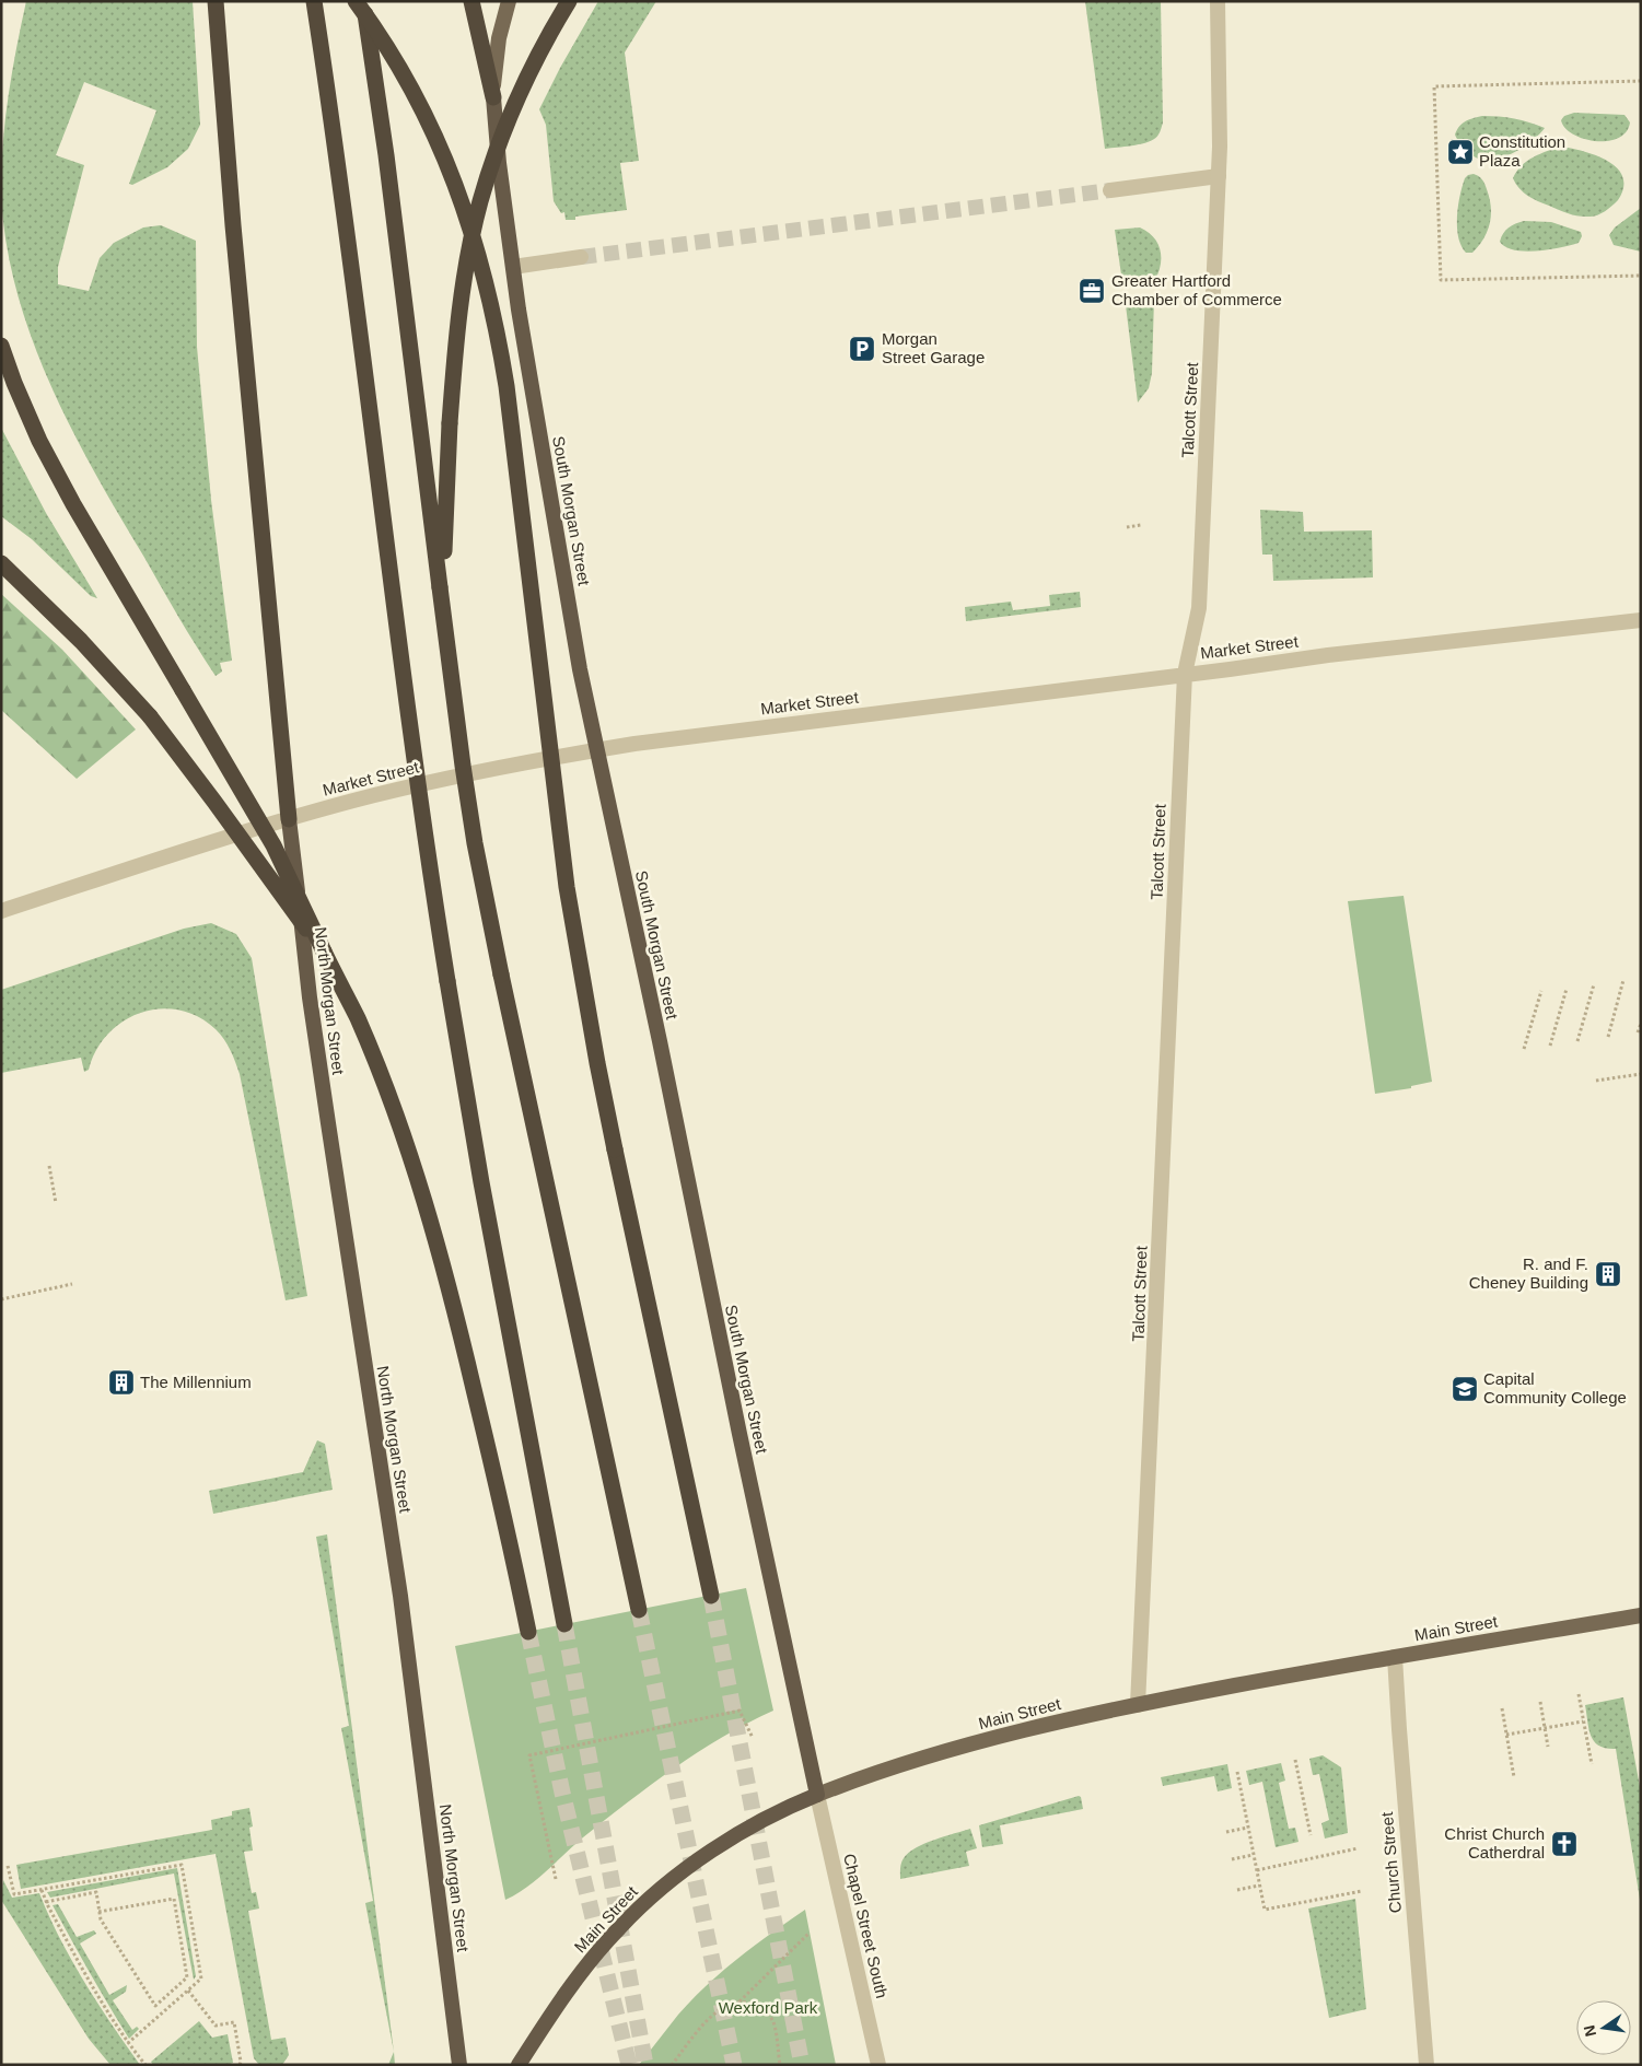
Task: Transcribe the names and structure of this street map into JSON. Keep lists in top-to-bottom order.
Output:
{
  "streets": {
    "highway": ["South Morgan Street", "North Morgan Street", "Main Street"],
    "street": [
      "Talcott Street",
      "Market Street",
      "Church Street",
      "Chapel Street South"
    ]
  },
  "crossings": [
    ["Talcott Street", "Market Street"],
    ["Talcott Street", "Main Street"],
    ["South Morgan Street", "Market Street"],
    ["South Morgan Street", "Main Street"],
    ["South Morgan Street", "Chapel Street South"],
    ["Market Street", "North Morgan Street"],
    ["Main Street", "Church Street"],
    ["Main Street", "Chapel Street South"]
  ],
  "parks": ["Wexford Park"],
  "places": {
    "place": ["Constitution Plaza"],
    "office": ["Greater Hartford Chamber of Commerce"],
    "parking": ["Morgan Street Garage"],
    "building": ["R. and F. Cheney Building", "The Millennium"],
    "school or university": ["Capital Community College"],
    "church": ["Christ Church Catherdral"]
  },
  "north": "left"
}
